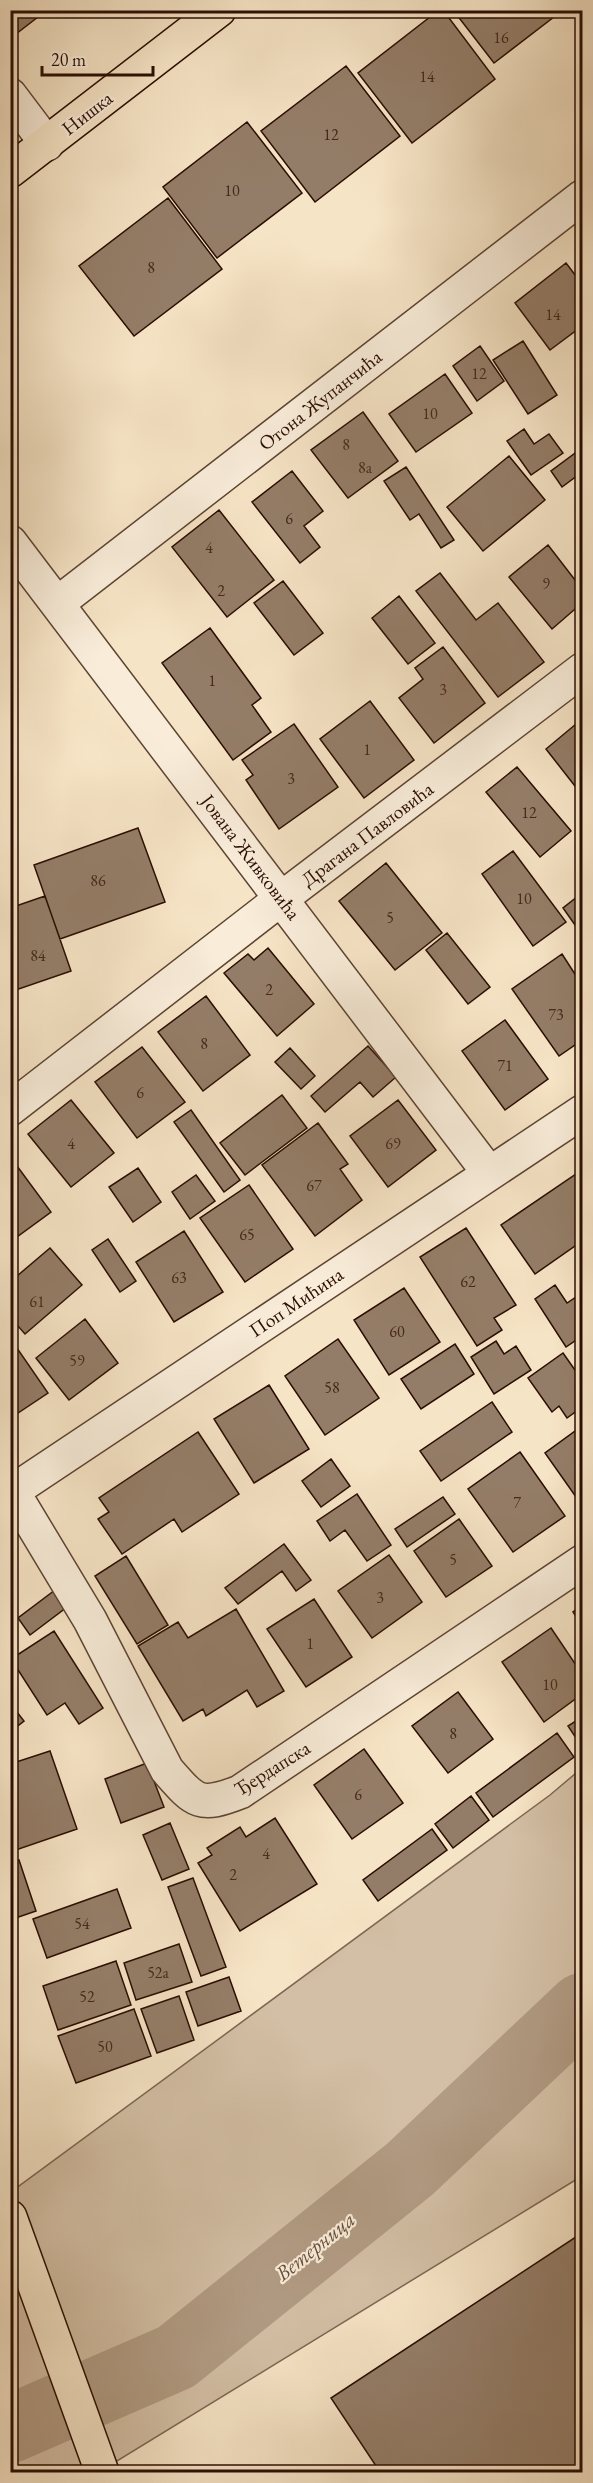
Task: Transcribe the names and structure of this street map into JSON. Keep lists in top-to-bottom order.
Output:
{
  "streets": {
    "main road": ["Нишка"],
    "street": [
      "Отона Жупанчића",
      "Драгана Павловића",
      "Јована Живковића",
      "Поп Мићина",
      "Ђердапска"
    ]
  },
  "crossings": [
    ["Отона Жупанчића", "Јована Живковића"],
    ["Драгана Павловића", "Јована Живковића"],
    ["Јована Живковића", "Поп Мићина"],
    ["Поп Мићина", "Ђердапска"]
  ],
  "water": ["Ветерница"],
  "house_numbers": [
    "16",
    "14",
    "12",
    "10",
    "8",
    "14",
    "12",
    "10",
    "8",
    "8a",
    "6",
    "4",
    "9",
    "2",
    "1",
    "3",
    "1",
    "3",
    "12",
    "86",
    "10",
    "5",
    "84",
    "2",
    "73",
    "8",
    "71",
    "6",
    "4",
    "69",
    "67",
    "65",
    "63",
    "62",
    "61",
    "60",
    "59",
    "58",
    "7",
    "5",
    "3",
    "1",
    "10",
    "8",
    "6",
    "4",
    "2",
    "54",
    "52a",
    "52",
    "50"
  ],
  "scale_bar": "20 m"
}
